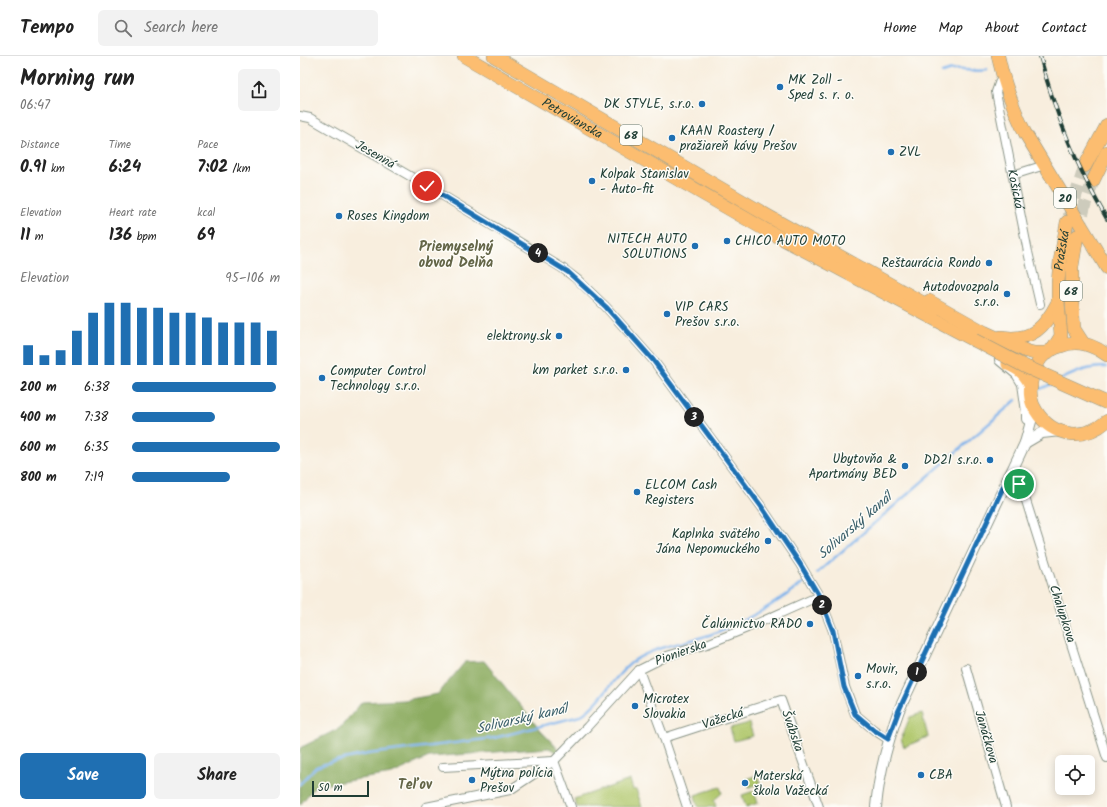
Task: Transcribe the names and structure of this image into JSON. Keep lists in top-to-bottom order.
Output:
{
  "streets": {
    "main road": [
      "Petrovianska",
      "68",
      "Košická",
      "20",
      "Pražská"
    ],
    "street": [
      "Jesenná",
      "Chalupkova",
      "Pionierska",
      "Važecká",
      "Švábska",
      "Janáčkova"
    ]
  },
  "crossings": [
    ["Petrovianska", "68"],
    ["68", "Pražská"],
    ["Jesenná", "Pionierska"],
    ["Važecká", "Švábska"]
  ],
  "districts": ["Priemyselný obvod Delňa", "Teľov"],
  "water": ["Solivarský kanál"],
  "places": [
    "MK Zoll - Sped s. r. o.",
    "DK STYLE, s.r.o.",
    "KAAN Roastery / pražiareň kávy Prešov",
    "ZVL",
    "Kolpak Stanislav - Auto-fit",
    "Roses Kingdom",
    "CHICO AUTO MOTO",
    "NITECH AUTO SOLUTIONS",
    "Reštaurácia Rondo",
    "Autodovozpala s.r.o.",
    "VIP CARS Prešov s.r.o.",
    "elektrony.sk",
    "km parket s.r.o.",
    "Computer Control Technology s.r.o.",
    "DD21 s.r.o.",
    "Ubytovňa & Apartmány BED",
    "ELCOM Cash Registers",
    "Kaplnka svätého Jána Nepomuckého",
    "Čalúnnictvo RADO",
    "Movir, s.r.o.",
    "Microtex Slovakia",
    "CBA",
    "Mýtna polícia Prešov",
    "Materská škola Važecká"
  ],
  "scale_bar": "50 m",
  "page": {
    "header": "Tempo",
    "search": "Search here",
    "nav": [
      "Home",
      "Map",
      "About",
      "Contact"
    ],
    "heading": ["Morning run", "06:47"],
    "stats": [
      ["Distance", "0.91 km"],
      ["Time", "6:24"],
      ["Pace", "7:02 /km"],
      ["Elevation", "11 m"],
      ["Heart rate", "136 bpm"],
      ["kcal", "69"]
    ],
    "pins": [
      "4",
      "3",
      "2",
      "1"
    ],
    "chart": ["Elevation", "95–106 m"],
    "list": [
      {
        "name": "200 m",
        "note": "6:38"
      },
      {
        "name": "400 m",
        "note": "7:38"
      },
      {
        "name": "600 m",
        "note": "6:35"
      },
      {
        "name": "800 m",
        "note": "7:19"
      }
    ],
    "buttons": ["Save", "Share"],
    "scale": "50 m"
  }
}
